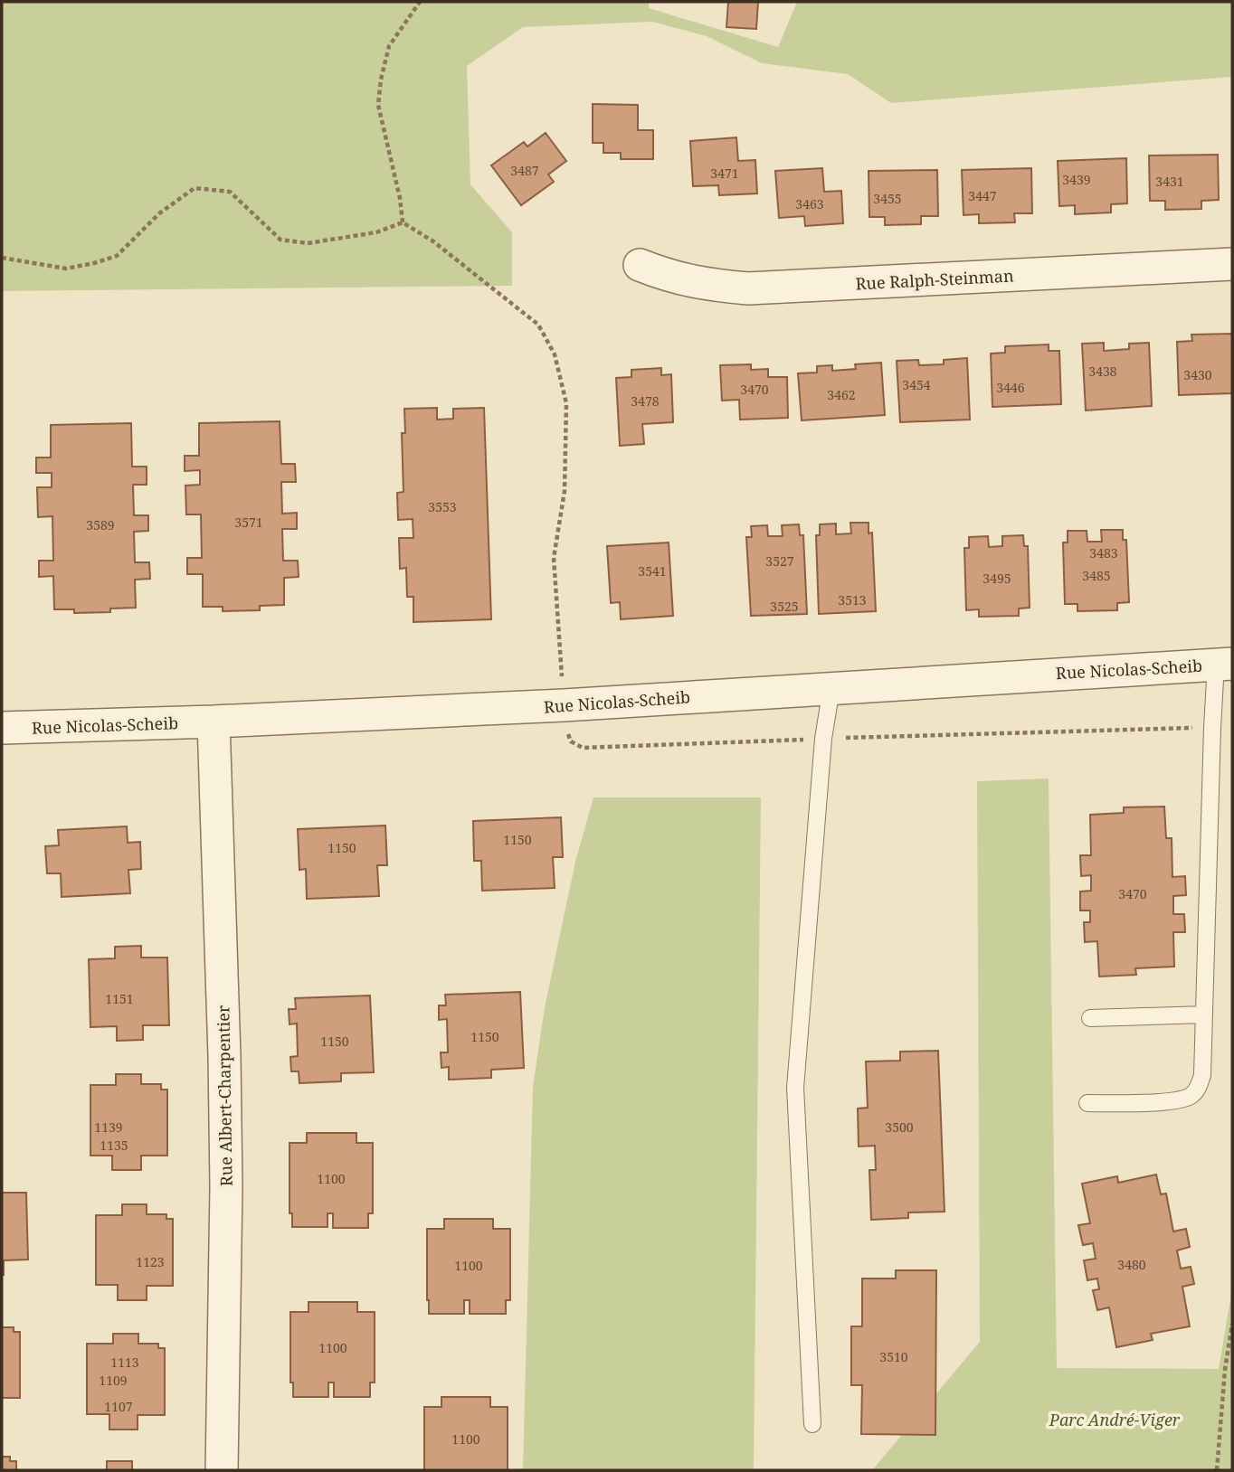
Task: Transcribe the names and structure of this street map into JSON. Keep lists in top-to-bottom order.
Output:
{
  "streets": {
    "street": ["Rue Ralph-Steinman", "Rue Nicolas-Scheib", "Rue Albert-Charpentier"]
  },
  "crossings": [
    ["Rue Nicolas-Scheib", "Rue Albert-Charpentier"]
  ],
  "parks": ["Parc André-Viger"],
  "house_numbers": [
    "3487",
    "3471",
    "3439",
    "3431",
    "3447",
    "3455",
    "3463",
    "3438",
    "3430",
    "3454",
    "3446",
    "3470",
    "3462",
    "3478",
    "3553",
    "3571",
    "3589",
    "3483",
    "3527",
    "3541",
    "3485",
    "3495",
    "3513",
    "3525",
    "1150",
    "1150",
    "3470",
    "1151",
    "1150",
    "1150",
    "1139",
    "3500",
    "1135",
    "1100",
    "1123",
    "3480",
    "1100",
    "1100",
    "3510",
    "1113",
    "1109",
    "1107",
    "1100"
  ]
}
